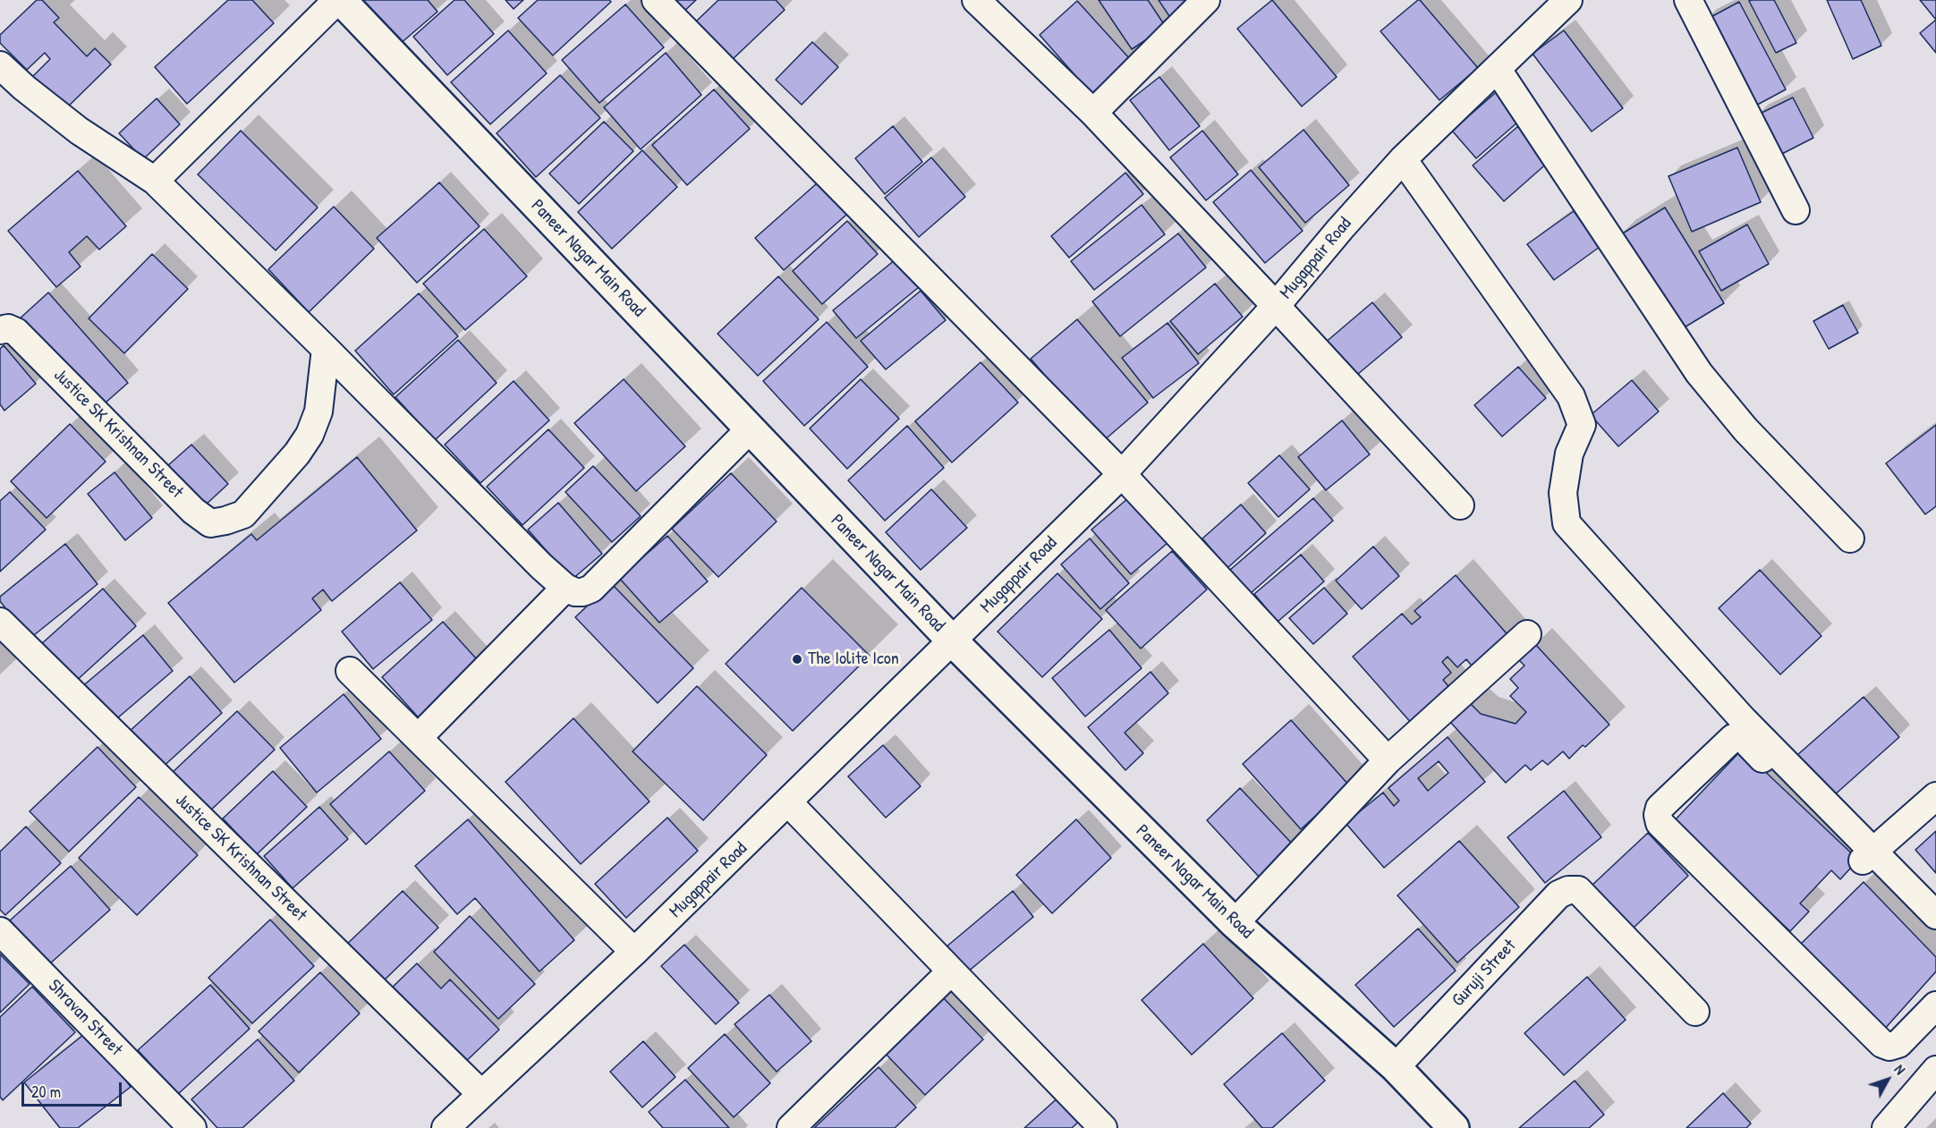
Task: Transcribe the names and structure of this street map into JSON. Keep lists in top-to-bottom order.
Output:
{
  "streets": {
    "street": [
      "Paneer Nagar Main Road",
      "Mugappair Road",
      "Justice SK Krishnan Street",
      "Guruji Street",
      "Shravan Street"
    ]
  },
  "crossings": [
    ["Paneer Nagar Main Road", "Mugappair Road"],
    ["Paneer Nagar Main Road", "Guruji Street"],
    ["Mugappair Road", "Justice SK Krishnan Street"]
  ],
  "places": ["The Iolite Icon"],
  "scale_bar": "20 m",
  "north": "top right"
}
